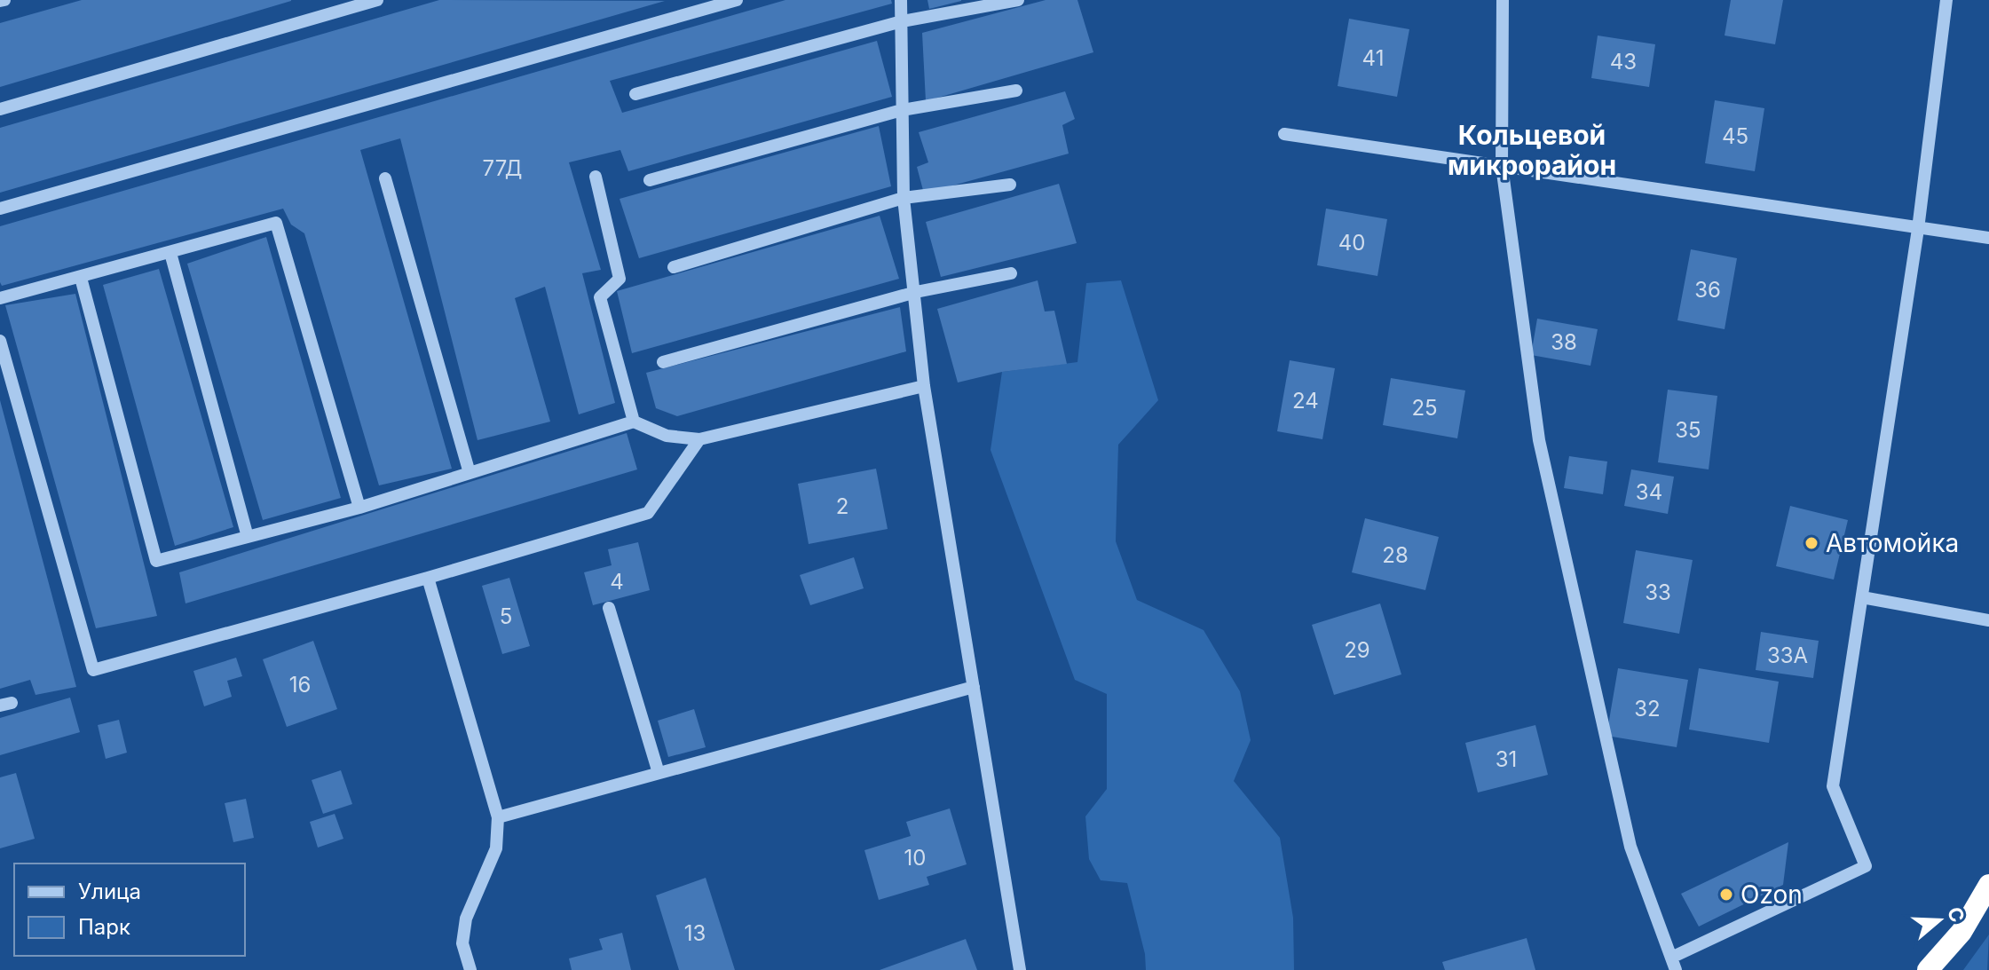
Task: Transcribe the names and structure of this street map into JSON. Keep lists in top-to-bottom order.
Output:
{
  "districts": ["Кольцевой микрорайон"],
  "places": ["Автомойка", "Ozon"],
  "house_numbers": [
    "41",
    "43",
    "45",
    "77Д",
    "40",
    "36",
    "38",
    "24",
    "25",
    "35",
    "34",
    "2",
    "28",
    "4",
    "33",
    "5",
    "29",
    "33А",
    "16",
    "32",
    "31",
    "10",
    "13"
  ],
  "legend": ["Улица", "Парк"],
  "north": "right"
}
